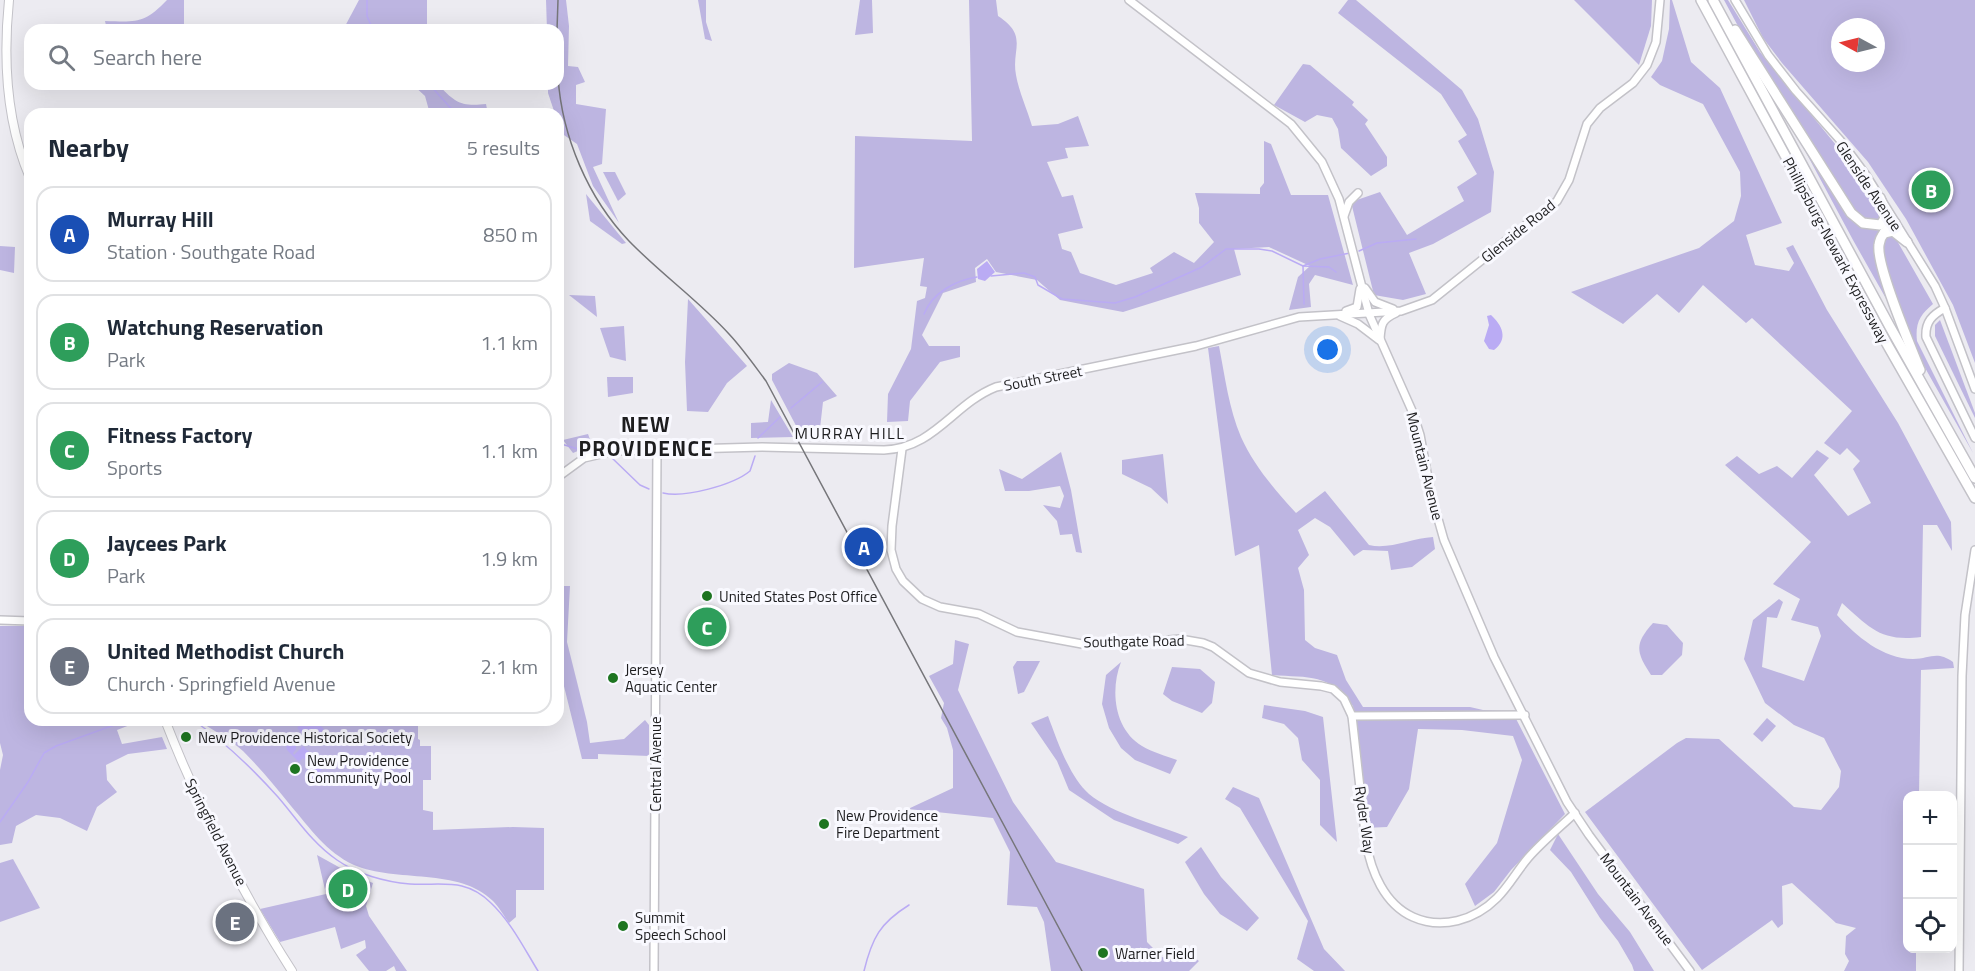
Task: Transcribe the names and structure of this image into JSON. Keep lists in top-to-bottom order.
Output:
{
  "streets": {
    "highway": ["Phillipsburg-Newark Expressway"],
    "main road": ["Springfield Avenue"],
    "street": [
      "Glenside Avenue",
      "Glenside Road",
      "South Street",
      "Mountain Avenue",
      "Southgate Road",
      "Central Avenue",
      "Ryder Way"
    ]
  },
  "crossings": [
    ["Glenside Road", "South Street"],
    ["Glenside Road", "Mountain Avenue"],
    ["South Street", "Mountain Avenue"],
    ["South Street", "Southgate Road"],
    ["South Street", "Central Avenue"],
    ["Mountain Avenue", "Ryder Way"],
    ["Southgate Road", "Ryder Way"]
  ],
  "districts": ["NEW PROVIDENCE", "MURRAY HILL"],
  "places": [
    "United States Post Office",
    "Jersey Aquatic Center",
    "New Providence Historical Society",
    "New Providence Community Pool",
    "New Providence Fire Department",
    "Summit Speech School",
    "Warner Field"
  ],
  "north": "left",
  "page": {
    "search": "Search here",
    "heading": ["Nearby", "5 results"],
    "pins": [
      "B",
      "A",
      "C",
      "D",
      "E"
    ],
    "list": [
      {
        "mark": "A",
        "name": "Murray Hill",
        "note": "Station · Southgate Road",
        "value": "850 m"
      },
      {
        "mark": "B",
        "name": "Watchung Reservation",
        "note": "Park",
        "value": "1.1 km"
      },
      {
        "mark": "C",
        "name": "Fitness Factory",
        "note": "Sports",
        "value": "1.1 km"
      },
      {
        "mark": "D",
        "name": "Jaycees Park",
        "note": "Park",
        "value": "1.9 km"
      },
      {
        "mark": "E",
        "name": "United Methodist Church",
        "note": "Church · Springfield Avenue",
        "value": "2.1 km"
      }
    ],
    "map_buttons": ["+", "−"]
  }
}
